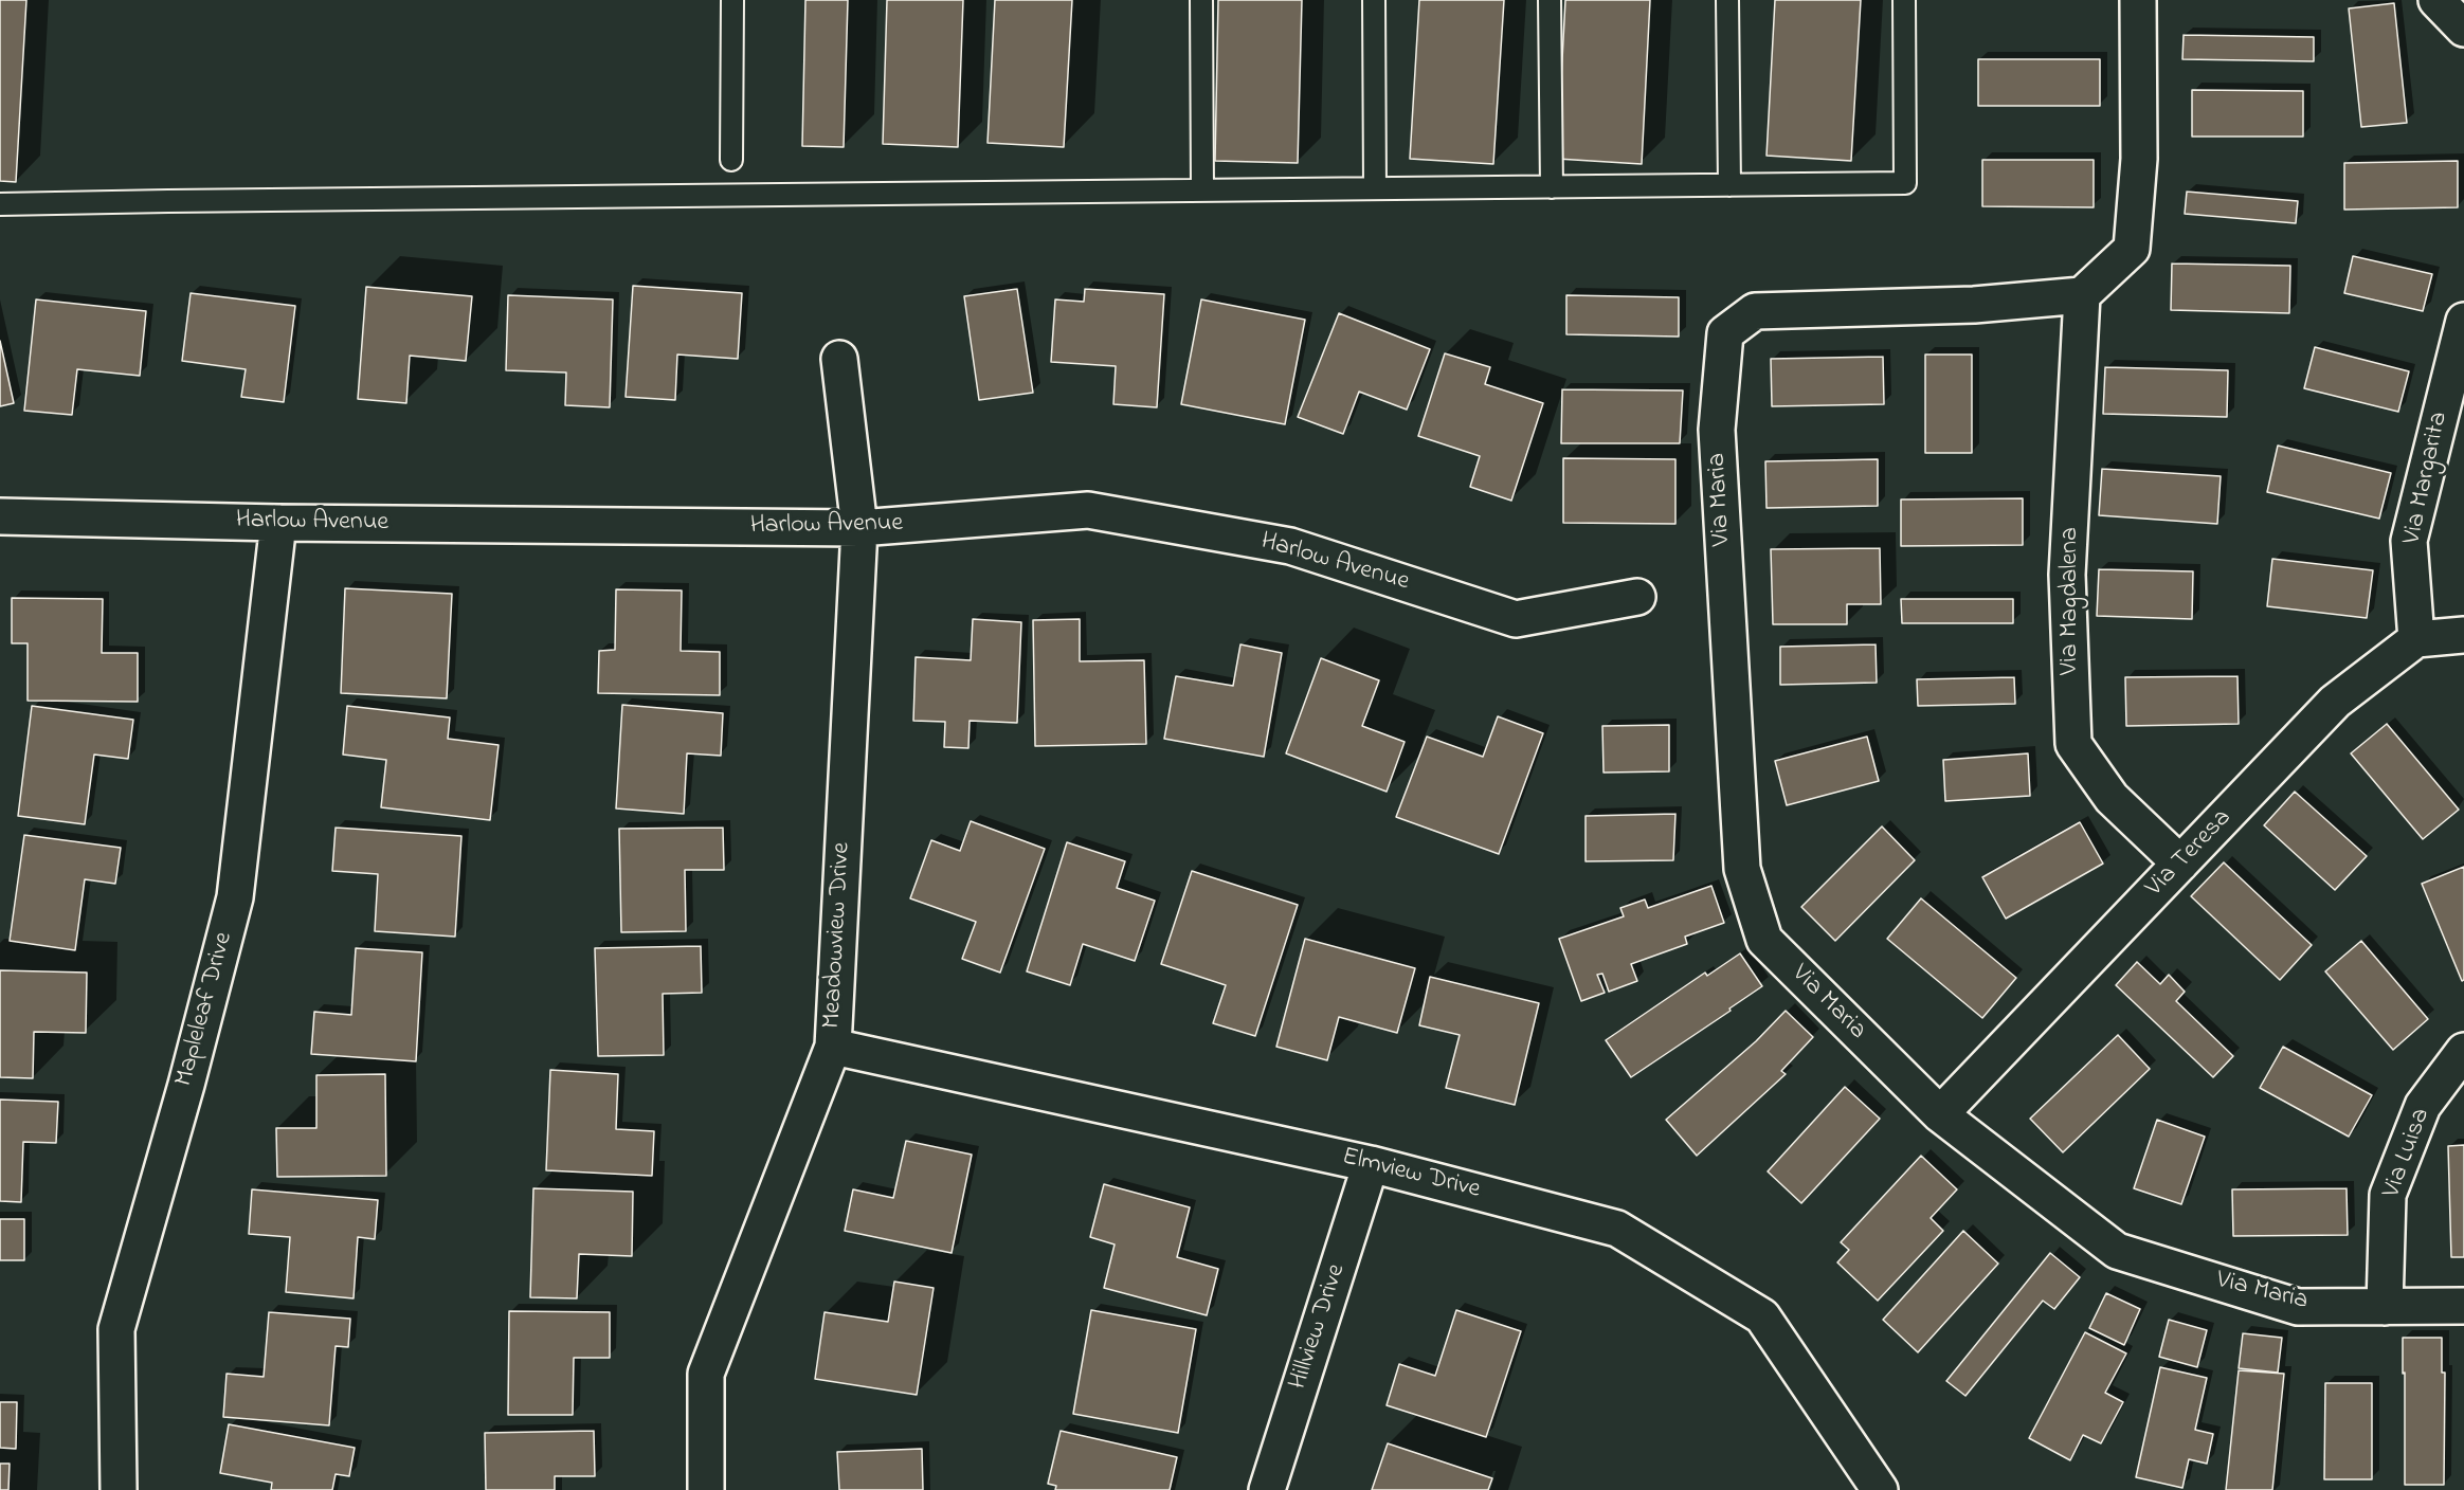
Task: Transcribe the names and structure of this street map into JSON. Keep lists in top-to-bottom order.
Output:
{
  "streets": {
    "street": [
      "Via Margarita",
      "Via Maria",
      "Harlow Avenue",
      "Via Magdalena",
      "Via Teresa",
      "Meadowview Drive",
      "Mapleleaf Drive",
      "Via Luisa",
      "Elmview Drive",
      "Hillview Drive"
    ]
  },
  "crossings": [
    ["Via Margarita", "Via Teresa"],
    ["Via Maria", "Via Magdalena"],
    ["Via Maria", "Via Teresa"],
    ["Via Maria", "Via Luisa"],
    ["Harlow Avenue", "Meadowview Drive"],
    ["Harlow Avenue", "Mapleleaf Drive"],
    ["Via Magdalena", "Via Teresa"],
    ["Meadowview Drive", "Elmview Drive"],
    ["Elmview Drive", "Hillview Drive"]
  ]
}
